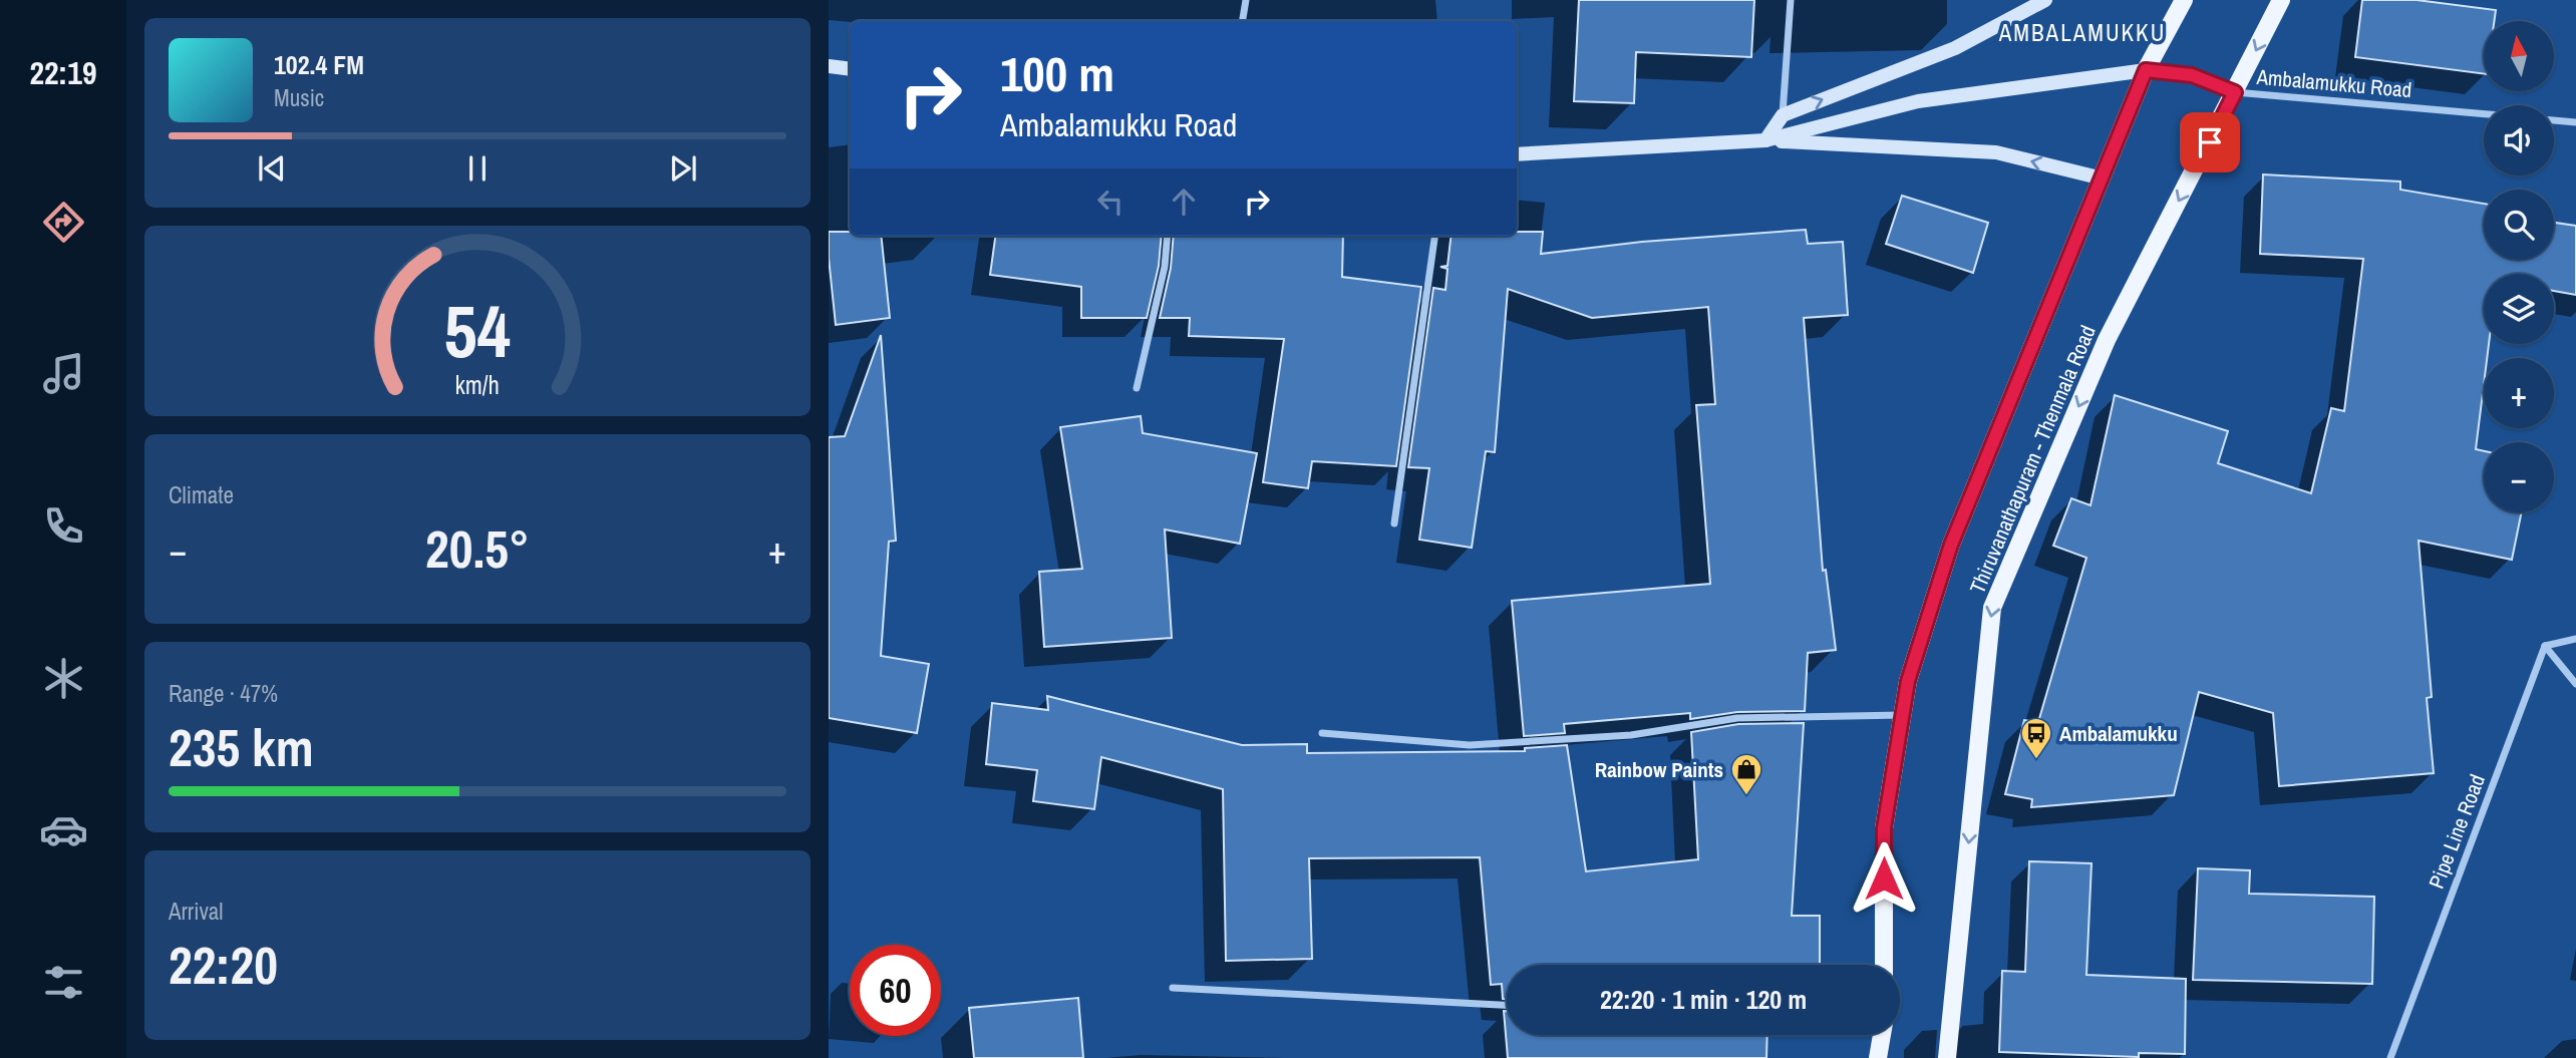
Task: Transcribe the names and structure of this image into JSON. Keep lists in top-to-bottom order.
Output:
{
  "streets": {
    "main road": ["Thiruvanathapuram - Thenmala Road"],
    "street": ["Ambalamukku Road", "Pipe Line Road"]
  },
  "crossings": [
    ["Ambalamukku Road", "Thiruvanathapuram - Thenmala Road"]
  ],
  "districts": ["AMBALAMUKKU"],
  "places": {
    "bus stop": ["Ambalamukku"],
    "shop": ["Rainbow Paints"]
  },
  "north": "top",
  "page": {
    "tabs": "22:19",
    "map_buttons": ["+", "−"],
    "turn": ["100 m", "Ambalamukku Road"],
    "song": ["102.4 FM", "Music"],
    "tile": [
      "Climate",
      ["Range · 47%", "235 km"],
      ["Arrival", "22:20"]
    ],
    "heat": ["−", "20.5°", "+"],
    "limit": "60",
    "trip": "22:20 · 1 min · 120 m",
    "gauge": ["54", "km/h"]
  }
}
